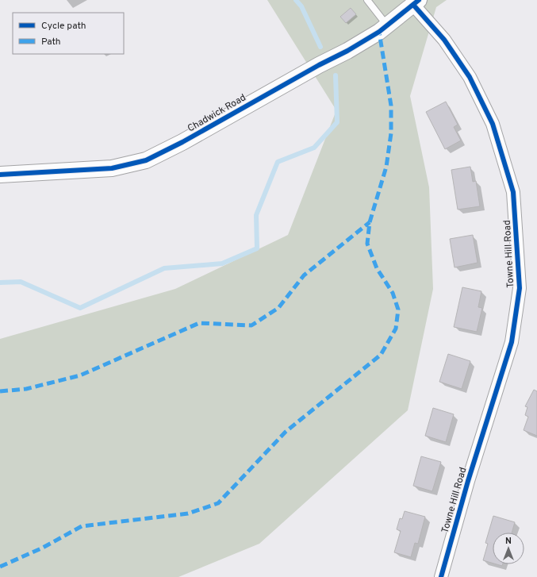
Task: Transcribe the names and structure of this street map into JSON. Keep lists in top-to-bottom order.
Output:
{
  "streets": {
    "street": ["Chadwick Road", "Towne Hill Road"]
  },
  "crossings": [
    ["Chadwick Road", "Towne Hill Road"]
  ],
  "legend": ["Cycle path", "Path"],
  "north": "top"
}
